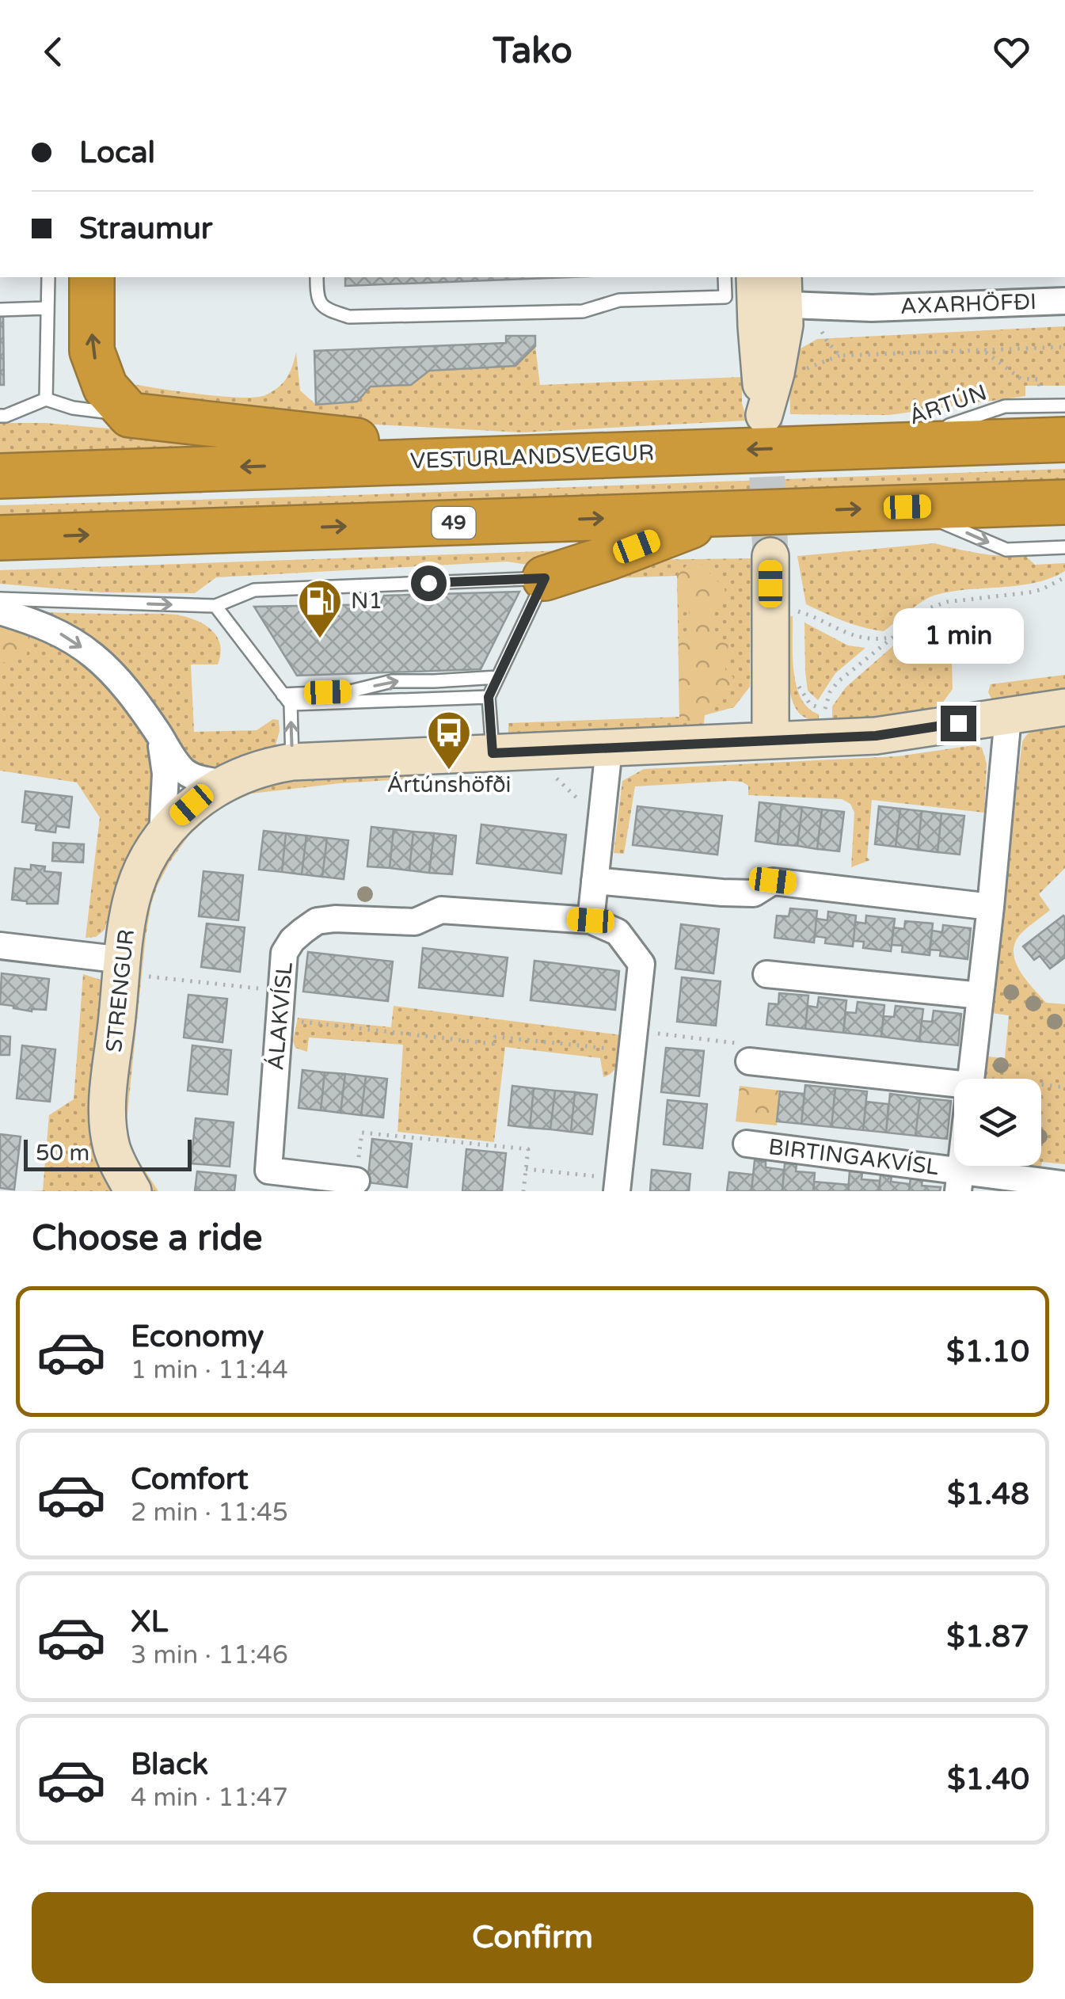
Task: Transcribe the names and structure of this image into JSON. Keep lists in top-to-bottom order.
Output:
{
  "streets": {
    "highway": ["VESTURLANDSVEGUR", "49"],
    "street": [
      "AXARHÖFÐI",
      "STRENGUR",
      "ÁLAKVÍSL",
      "BIRTINGAKVÍSL"
    ],
    "lane": ["ÁRTÚN"]
  },
  "crossings": [
    ["ÁRTÚN", "VESTURLANDSVEGUR"],
    ["STRENGUR", "BIRTINGAKVÍSL"]
  ],
  "places": {
    "fuel station": ["N1"],
    "bus stop": ["Ártúnshöfði"]
  },
  "scale_bar": "50 m",
  "page": {
    "header": "Tako",
    "banner": ["Local", "Straumur"],
    "bubble": "1 min",
    "scale": "50 m",
    "heading": "Choose a ride",
    "list": [
      {
        "name": "Economy",
        "note": "1 min · 11:44",
        "value": "$1.10"
      },
      {
        "name": "Comfort",
        "note": "2 min · 11:45",
        "value": "$1.48"
      },
      {
        "name": "XL",
        "note": "3 min · 11:46",
        "value": "$1.87"
      },
      {
        "name": "Black",
        "note": "4 min · 11:47",
        "value": "$1.40"
      }
    ],
    "buttons": "Confirm"
  }
}
